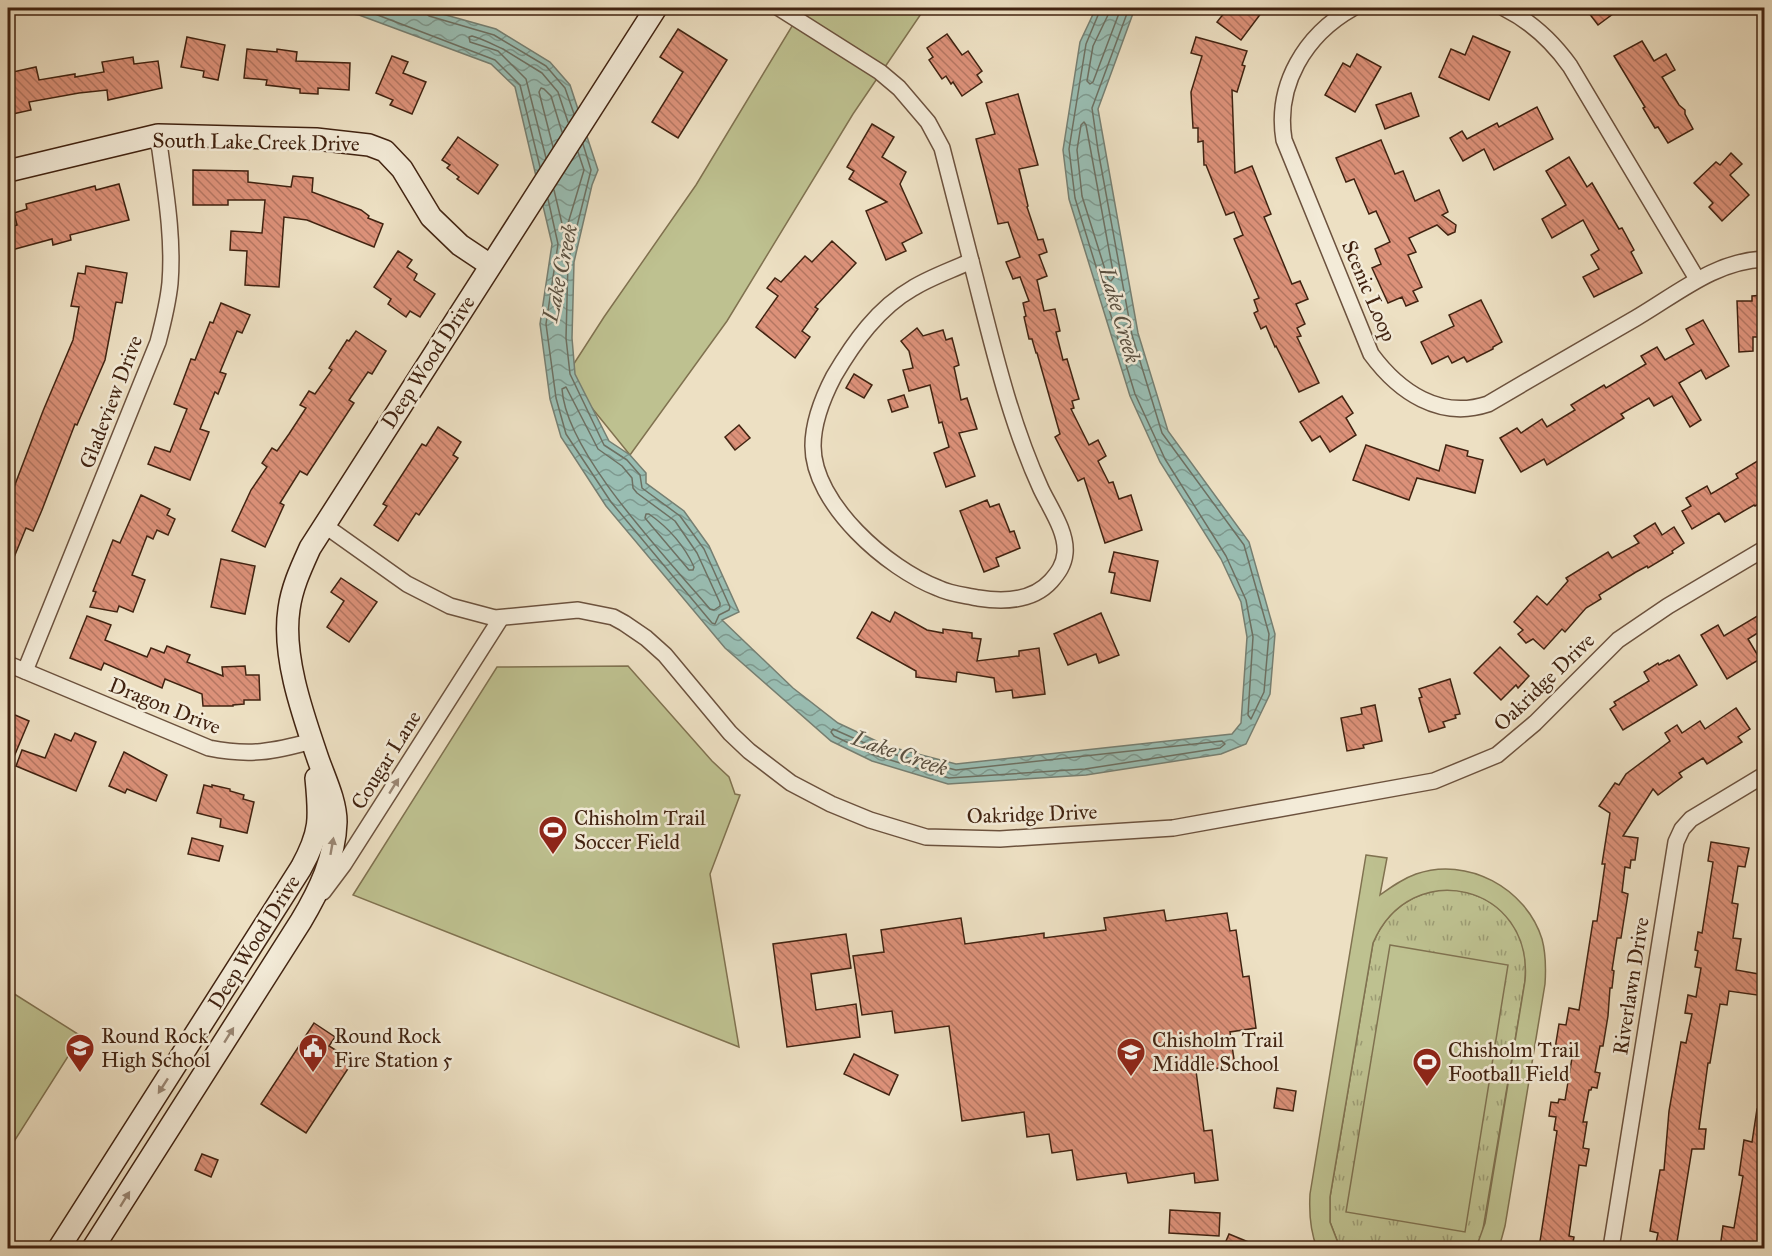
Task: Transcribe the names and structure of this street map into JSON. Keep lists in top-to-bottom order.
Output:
{
  "streets": {
    "street": [
      "South Lake Creek Drive",
      "Scenic Loop",
      "Deep Wood Drive",
      "Gladeview Drive",
      "Oakridge Drive",
      "Dragon Drive",
      "Cougar Lane",
      "Riverlawn Drive"
    ]
  },
  "crossings": [
    ["South Lake Creek Drive", "Deep Wood Drive"],
    ["South Lake Creek Drive", "Gladeview Drive"],
    ["Deep Wood Drive", "Oakridge Drive"],
    ["Deep Wood Drive", "Dragon Drive"],
    ["Deep Wood Drive", "Cougar Lane"],
    ["Gladeview Drive", "Dragon Drive"],
    ["Oakridge Drive", "Cougar Lane"]
  ],
  "one_way": ["Cougar Lane"],
  "water": ["Lake Creek"],
  "places": {
    "sports": ["Chisholm Trail Soccer Field", "Chisholm Trail Football Field"],
    "school or university": ["Round Rock High School", "Chisholm Trail Middle School"],
    "public building": ["Round Rock Fire Station 5"]
  }
}
